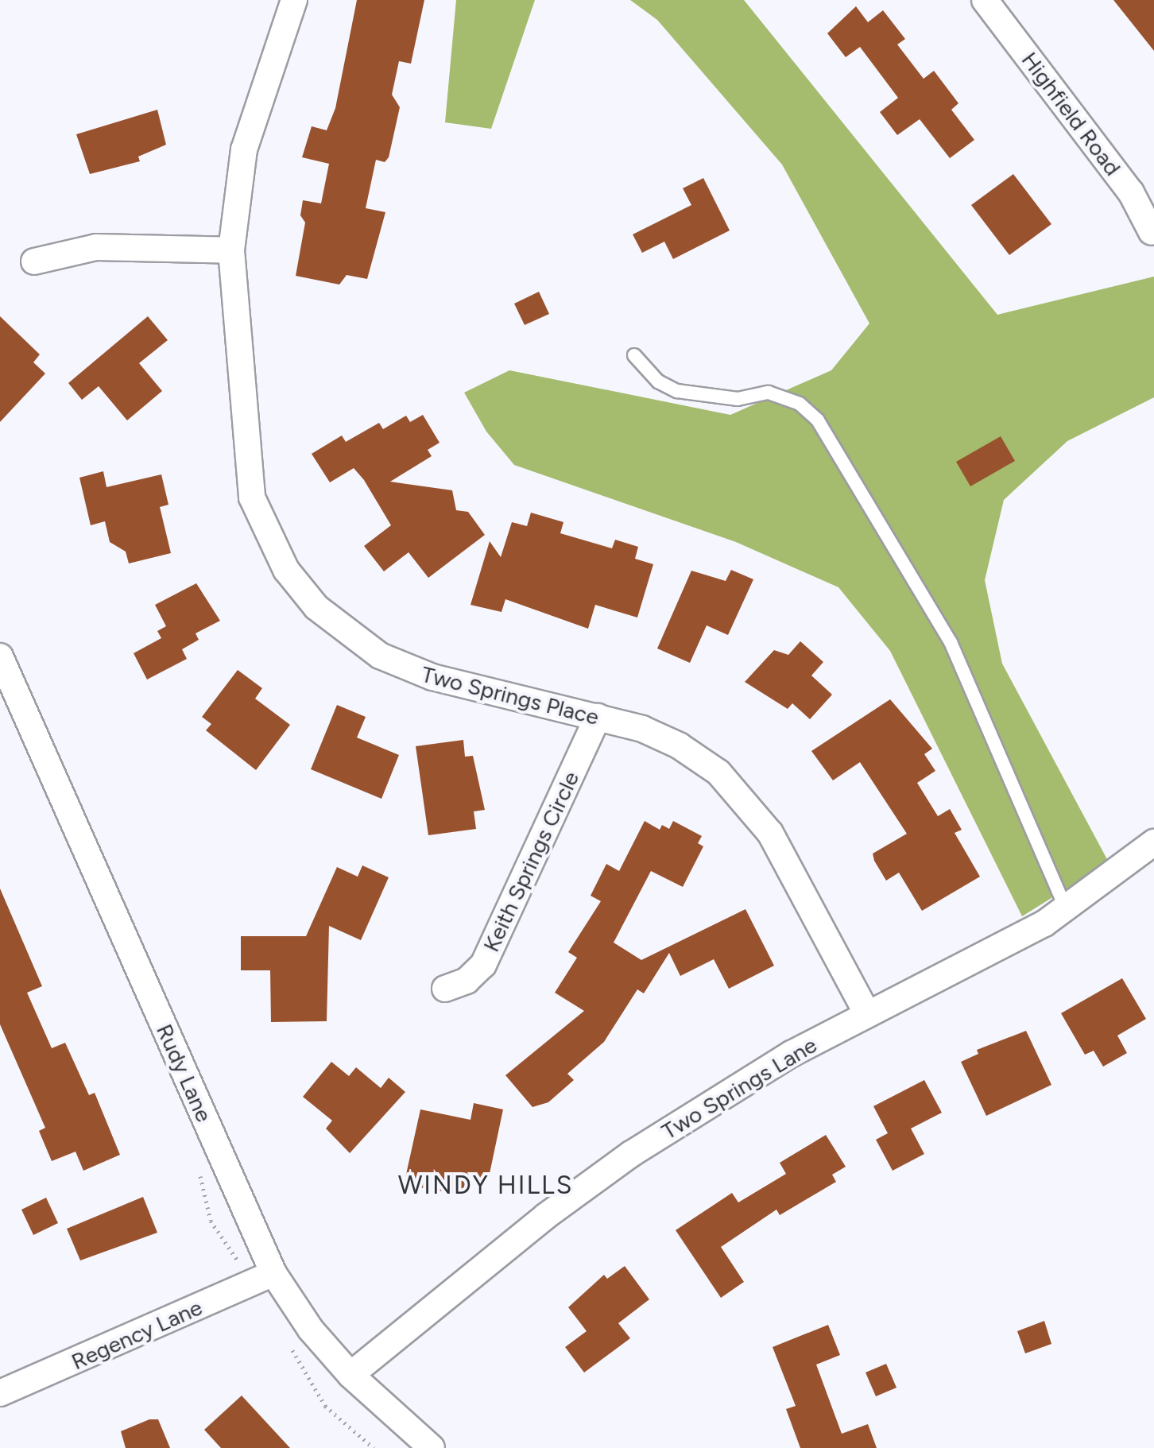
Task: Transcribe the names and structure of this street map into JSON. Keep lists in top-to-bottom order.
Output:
{
  "streets": {
    "street": [
      "Highfield Road",
      "Two Springs Place",
      "Keith Springs Circle",
      "Rudy Lane",
      "Two Springs Lane",
      "Regency Lane"
    ]
  },
  "crossings": [
    ["Two Springs Place", "Keith Springs Circle"],
    ["Two Springs Place", "Two Springs Lane"],
    ["Rudy Lane", "Two Springs Lane"],
    ["Rudy Lane", "Regency Lane"]
  ],
  "districts": ["WINDY HILLS"]
}
